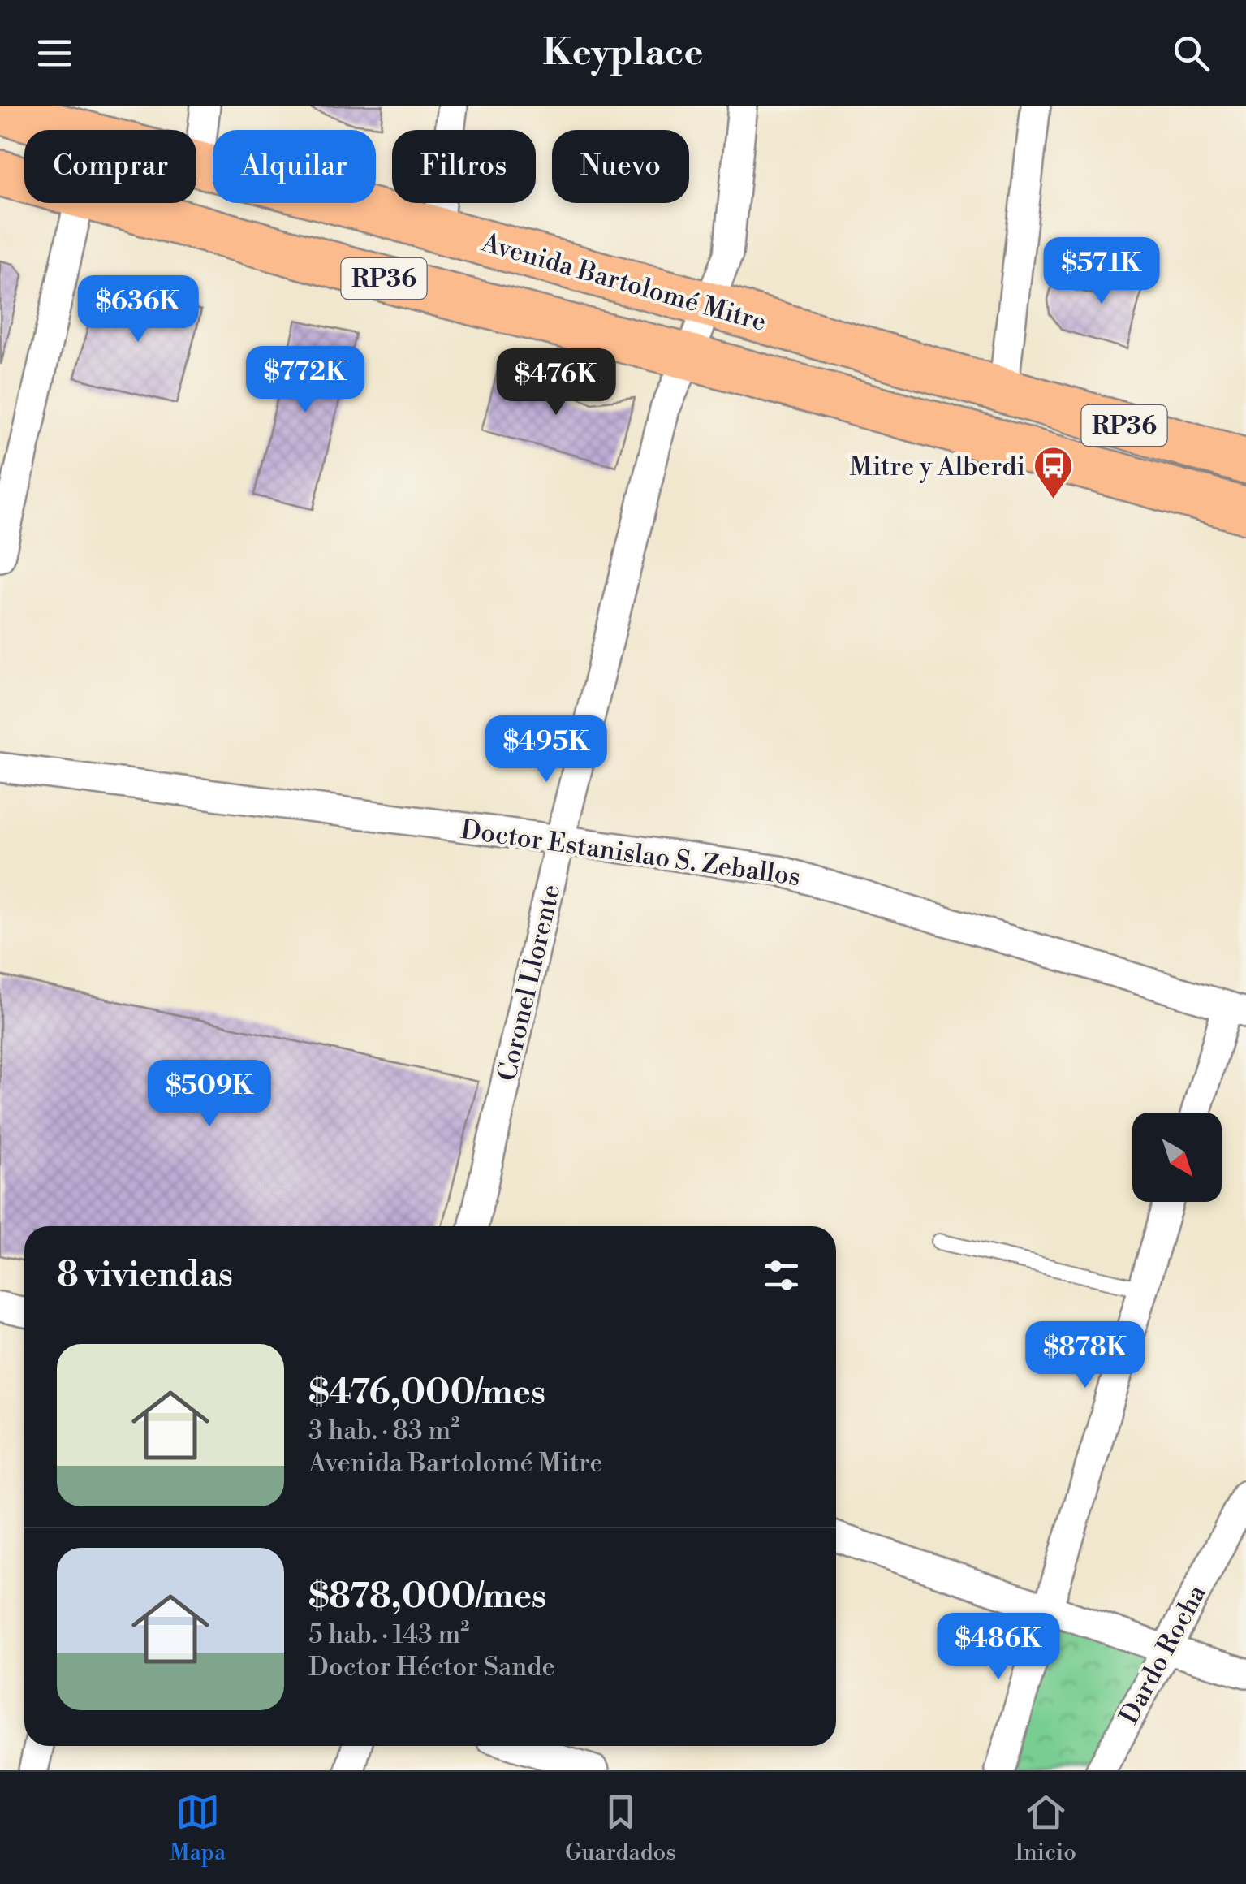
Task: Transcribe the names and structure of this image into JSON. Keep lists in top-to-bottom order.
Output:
{
  "streets": {
    "main road": ["RP36", "Avenida Bartolomé Mitre"],
    "street": ["Doctor Estanislao S. Zeballos", "Coronel Llorente", "Dardo Rocha"]
  },
  "crossings": [
    ["Avenida Bartolomé Mitre", "Coronel Llorente"],
    ["Doctor Estanislao S. Zeballos", "Coronel Llorente"]
  ],
  "places": {
    "bus stop": ["Mitre y Alberdi"]
  },
  "north": "bottom right",
  "page": {
    "header": "Keyplace",
    "chip": [
      "Comprar",
      "Alquilar",
      "Filtros",
      "Nuevo"
    ],
    "price": [
      "$571K",
      "$636K",
      "$772K",
      "$476K",
      "$495K",
      "$509K",
      "$878K",
      "$486K"
    ],
    "heading": "8 viviendas",
    "list": [
      {
        "name": "$476,000/mes",
        "note": "3 hab. · 83 m² · Avenida Bartolomé Mitre"
      },
      {
        "name": "$878,000/mes",
        "note": "5 hab. · 143 m² · Doctor Héctor Sande"
      }
    ],
    "tabs": ["Mapa", "Guardados", "Inicio"]
  }
}
